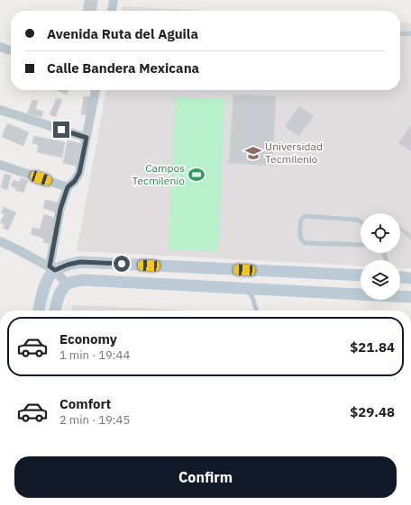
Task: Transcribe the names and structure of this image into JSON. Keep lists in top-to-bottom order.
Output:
{
  "places": {
    "school or university": ["Universidad Tecmilenio"],
    "sports": ["Campos Tecmilenio"]
  },
  "page": {
    "banner": ["Avenida Ruta del Aguila", "Calle Bandera Mexicana"],
    "list": [
      {
        "name": "Economy",
        "note": "1 min · 19:44",
        "value": "$21.84"
      },
      {
        "name": "Comfort",
        "note": "2 min · 19:45",
        "value": "$29.48"
      }
    ],
    "buttons": "Confirm"
  }
}
